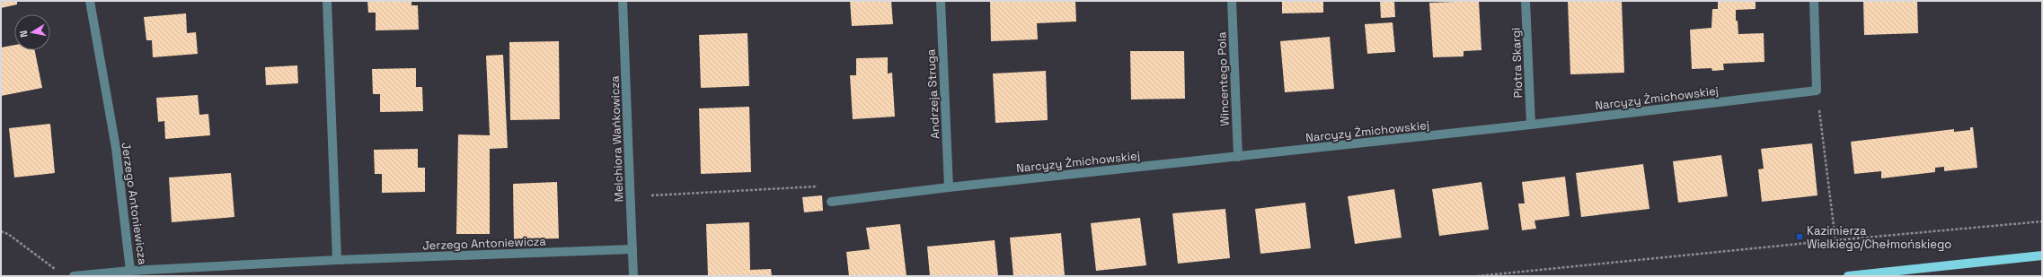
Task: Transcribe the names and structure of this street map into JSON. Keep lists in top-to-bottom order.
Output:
{
  "streets": {
    "street": [
      "Piotra Skargi",
      "Wincentego Pola",
      "Andrzeja Struga",
      "Narcyzy Żmichowskiej",
      "Melchiora Wańkowicza",
      "Jerzego Antoniewicza"
    ]
  },
  "crossings": [
    ["Piotra Skargi", "Narcyzy Żmichowskiej"],
    ["Wincentego Pola", "Narcyzy Żmichowskiej"],
    ["Andrzeja Struga", "Narcyzy Żmichowskiej"],
    ["Melchiora Wańkowicza", "Jerzego Antoniewicza"]
  ],
  "places": {
    "transit": ["Kazimierza Wielkiego/Chełmońskiego"]
  },
  "north": "left"
}
